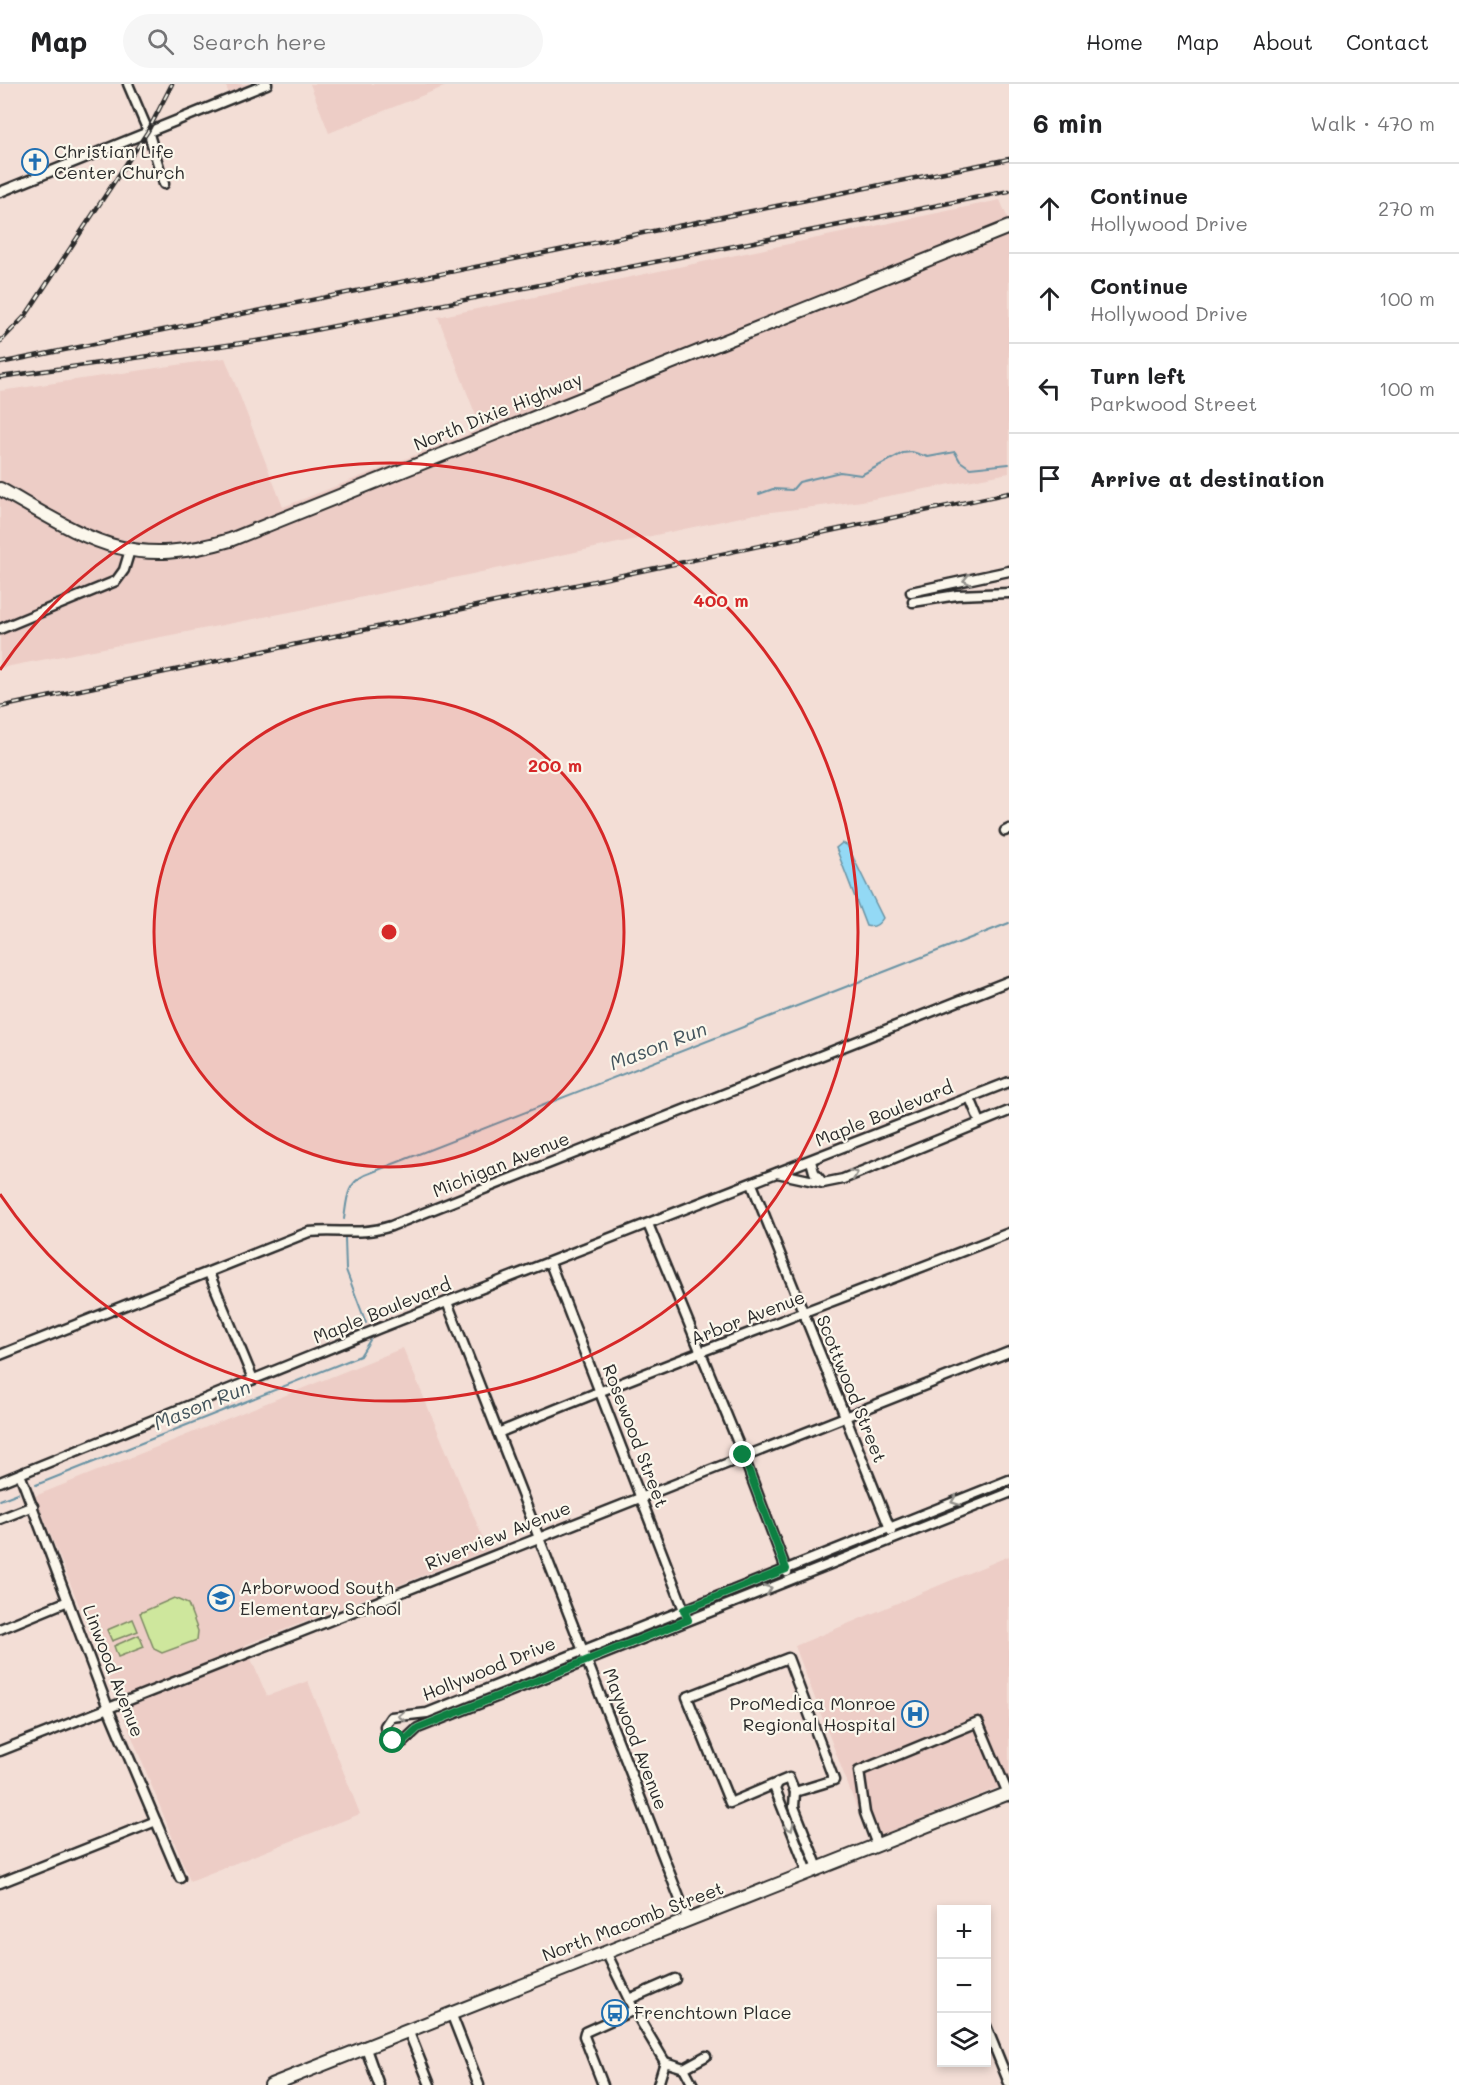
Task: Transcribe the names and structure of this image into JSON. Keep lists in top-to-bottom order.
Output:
{
  "streets": {
    "main road": ["North Dixie Highway", "North Macomb Street"],
    "street": [
      "Maple Boulevard",
      "Michigan Avenue",
      "Arbor Avenue",
      "Scottwood Street",
      "Rosewood Street",
      "Riverview Avenue",
      "Hollywood Drive",
      "Linwood Avenue",
      "Maywood Avenue"
    ]
  },
  "crossings": [
    ["Maple Boulevard", "Scottwood Street"],
    ["Maple Boulevard", "Rosewood Street"],
    ["Maple Boulevard", "Linwood Avenue"],
    ["Maple Boulevard", "Maywood Avenue"],
    ["Arbor Avenue", "Scottwood Street"],
    ["Arbor Avenue", "Rosewood Street"],
    ["Arbor Avenue", "Maywood Avenue"],
    ["Scottwood Street", "Riverview Avenue"],
    ["Scottwood Street", "Hollywood Drive"],
    ["Rosewood Street", "Riverview Avenue"],
    ["Rosewood Street", "Hollywood Drive"],
    ["Riverview Avenue", "Linwood Avenue"],
    ["Riverview Avenue", "Maywood Avenue"],
    ["Hollywood Drive", "Maywood Avenue"],
    ["Maywood Avenue", "North Macomb Street"]
  ],
  "water": ["Mason Run"],
  "places": {
    "church": ["Christian Life Center Church"],
    "school or university": ["Arborwood South Elementary School"],
    "hospital": ["ProMedica Monroe Regional Hospital"],
    "bus stop": ["Frenchtown Place"]
  },
  "page": {
    "header": "Map",
    "search": "Search here",
    "nav": [
      "Home",
      "Map",
      "About",
      "Contact"
    ],
    "heading": ["6 min", "Walk · 470 m"],
    "list": [
      ["Continue", "Hollywood Drive", "270 m"],
      ["Continue", "Hollywood Drive", "100 m"],
      ["Turn left", "Parkwood Street", "100 m"],
      "Arrive at destination"
    ],
    "map_buttons": ["+", "−"]
  },
  "rings": ["400 m", "200 m"]
}
